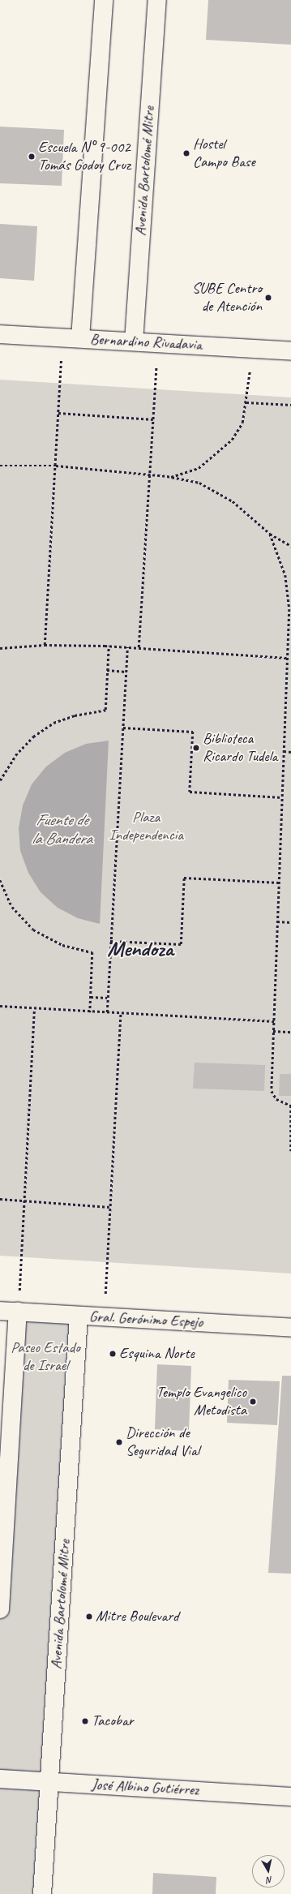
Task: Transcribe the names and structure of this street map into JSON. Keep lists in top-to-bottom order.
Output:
{
  "streets": {
    "street": [
      "Avenida Bartolomé Mitre",
      "Bernardino Rivadavia",
      "Gral. Gerónimo Espejo",
      "José Albino Gutiérrez"
    ]
  },
  "crossings": [
    ["Avenida Bartolomé Mitre", "Bernardino Rivadavia"],
    ["Avenida Bartolomé Mitre", "Gral. Gerónimo Espejo"],
    ["Avenida Bartolomé Mitre", "José Albino Gutiérrez"]
  ],
  "districts": ["Mendoza"],
  "water": ["Fuente de la Bandera"],
  "parks": ["Plaza Independencia", "Paseo Estado de Israel"],
  "places": [
    "Hostel Campo Base",
    "Escuela N° 9-002 Tomás Godoy Cruz",
    "SUBE Centro de Atención",
    "Biblioteca Ricardo Tudela",
    "Esquina Norte",
    "Templo Evangelico Metodista",
    "Dirección de Seguridad Vial",
    "Mitre Boulevard",
    "Tacobar"
  ],
  "north": "bottom"
}
